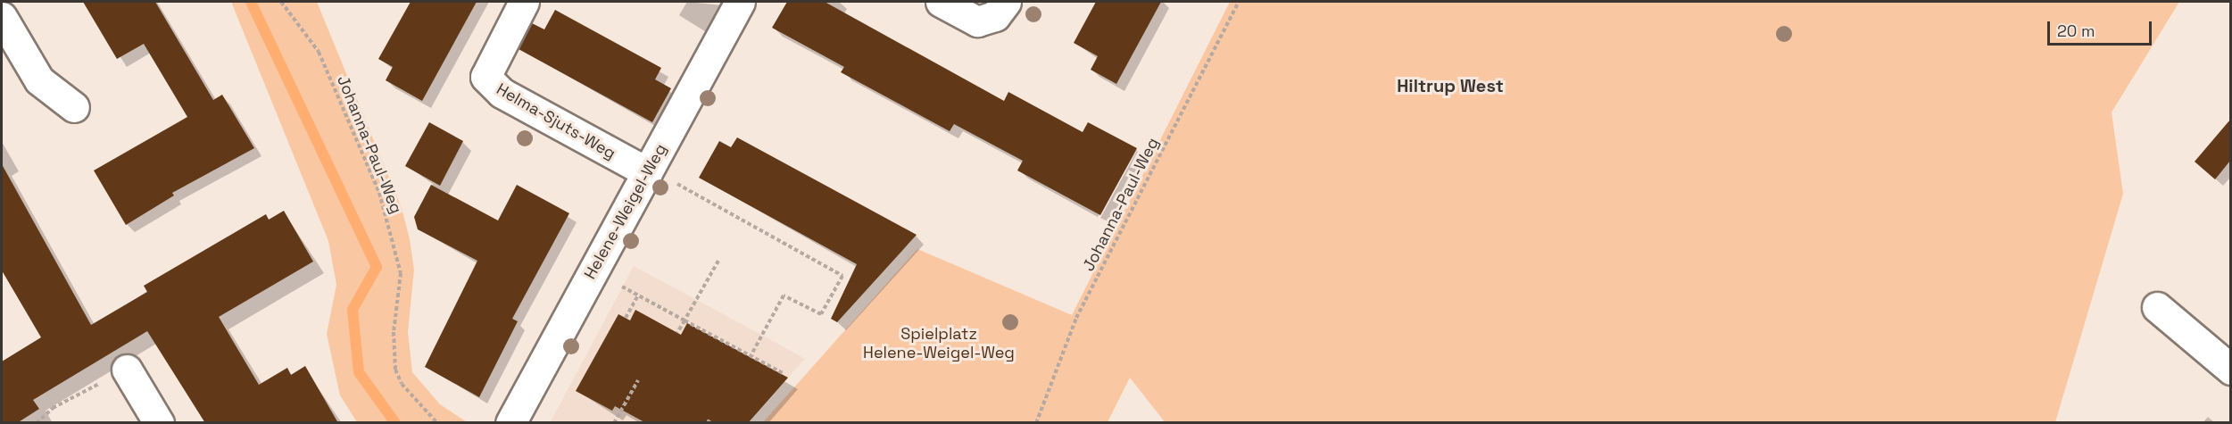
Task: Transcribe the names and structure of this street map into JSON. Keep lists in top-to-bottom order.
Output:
{
  "streets": {
    "street": ["Helma-Sjuts-Weg", "Helene-Weigel-Weg"],
    "path": ["Johanna-Paul-Weg"]
  },
  "crossings": [
    ["Helma-Sjuts-Weg", "Helene-Weigel-Weg"]
  ],
  "districts": ["Hiltrup West"],
  "parks": ["Spielplatz Helene-Weigel-Weg"],
  "scale_bar": "20 m"
}
